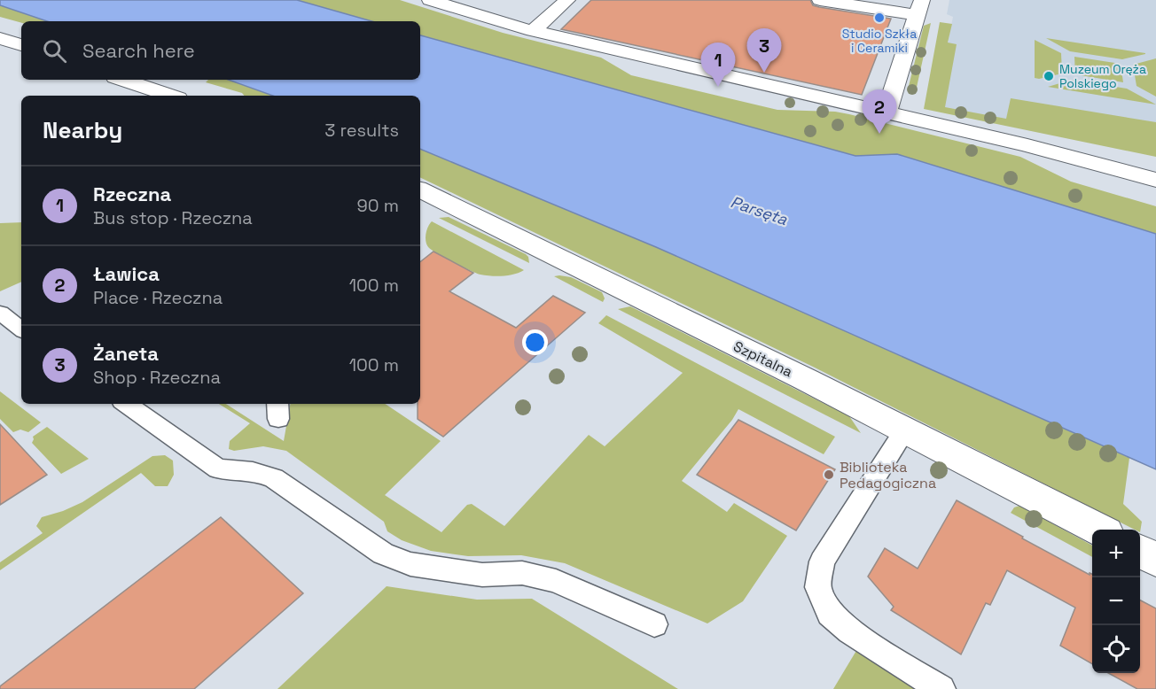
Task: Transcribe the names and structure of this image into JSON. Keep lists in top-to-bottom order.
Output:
{
  "streets": {
    "street": ["Szpitalna"]
  },
  "water": ["Parsęta"],
  "places": ["Studio Szkła i Ceramiki", "Muzeum Oręża Polskiego", "Biblioteka Pedagogiczna"],
  "page": {
    "search": "Search here",
    "pins": ["3", "1", "2"],
    "heading": ["Nearby", "3 results"],
    "list": [
      {
        "mark": "1",
        "name": "Rzeczna",
        "note": "Bus stop · Rzeczna",
        "value": "90 m"
      },
      {
        "mark": "2",
        "name": "Ławica",
        "note": "Place · Rzeczna",
        "value": "100 m"
      },
      {
        "mark": "3",
        "name": "Żaneta",
        "note": "Shop · Rzeczna",
        "value": "100 m"
      }
    ],
    "map_buttons": ["+", "−"]
  }
}
